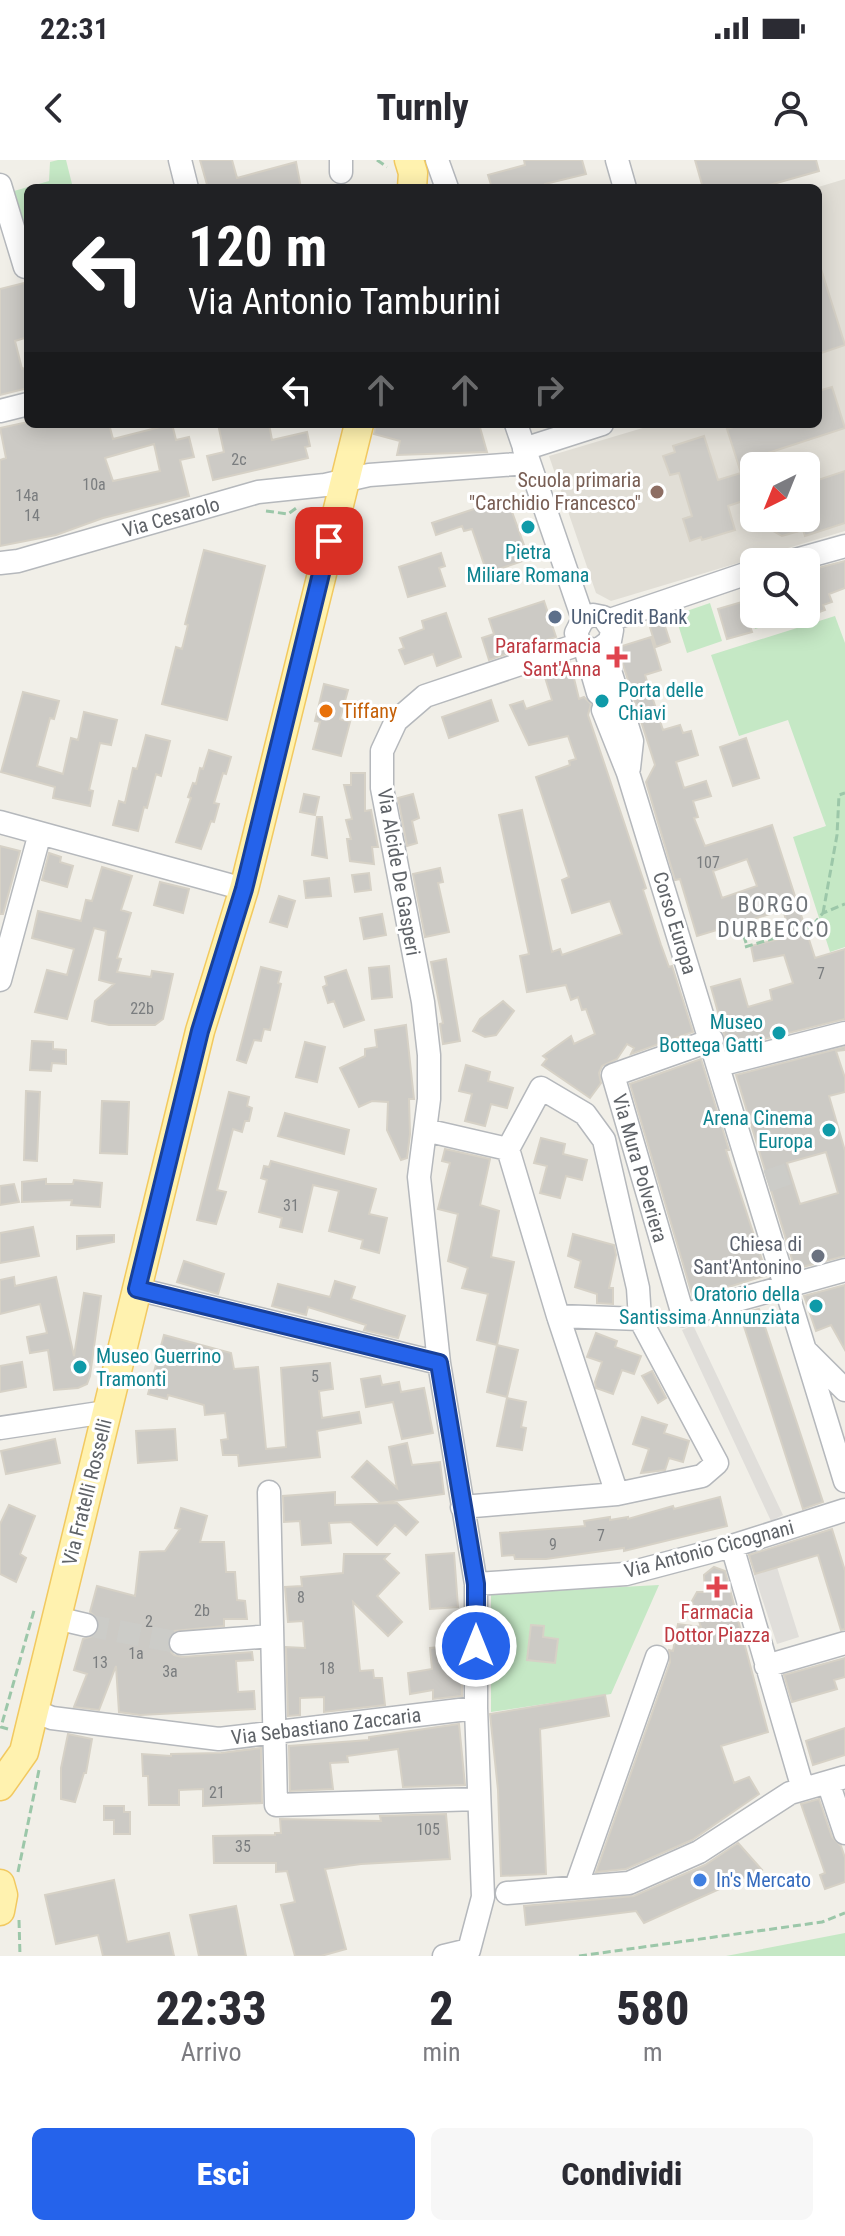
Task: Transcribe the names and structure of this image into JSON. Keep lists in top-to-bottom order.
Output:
{
  "streets": {
    "main road": ["Via Fratelli Rosselli"],
    "street": [
      "Via Cesarolo",
      "Via Alcide De Gasperi",
      "Corso Europa",
      "Via Mura Polveriera",
      "Via Antonio Cicognani",
      "Via Sebastiano Zaccaria"
    ]
  },
  "crossings": [
    ["Via Cesarolo", "Via Fratelli Rosselli"],
    ["Via Alcide De Gasperi", "Corso Europa"],
    ["Via Alcide De Gasperi", "Via Antonio Cicognani"],
    ["Via Alcide De Gasperi", "Via Sebastiano Zaccaria"],
    ["Corso Europa", "Via Mura Polveriera"],
    ["Via Fratelli Rosselli", "Via Sebastiano Zaccaria"]
  ],
  "districts": ["BORGO DURBECCO"],
  "places": {
    "other": [
      "Scuola primaria \"Carchidio Francesco\"",
      "Pietra Miliare Romana",
      "UniCredit Bank",
      "Porta delle Chiavi",
      "Tiffany",
      "Museo Bottega Gatti",
      "Arena Cinema Europa",
      "Chiesa di Sant'Antonino",
      "Oratorio della Santissima Annunziata",
      "Museo Guerrino Tramonti",
      "In's Mercato"
    ],
    "health": ["Parafarmacia Sant'Anna", "Farmacia Dottor Piazza"]
  },
  "house_numbers": [
    "2c",
    "10a",
    "14a",
    "14",
    "107",
    "7",
    "22b",
    "31",
    "5",
    "7",
    "9",
    "8",
    "2b",
    "2",
    "1a",
    "13",
    "18",
    "3a",
    "21",
    "105",
    "35"
  ],
  "north": "bottom left",
  "page": {
    "status": "22:31",
    "header": "Turnly",
    "turn": ["120 m", "Via Antonio Tamburini"],
    "eta": [
      "22:33",
      "Arrivo",
      "2",
      "min",
      "580",
      "m"
    ],
    "buttons": ["Esci", "Condividi"]
  }
}
